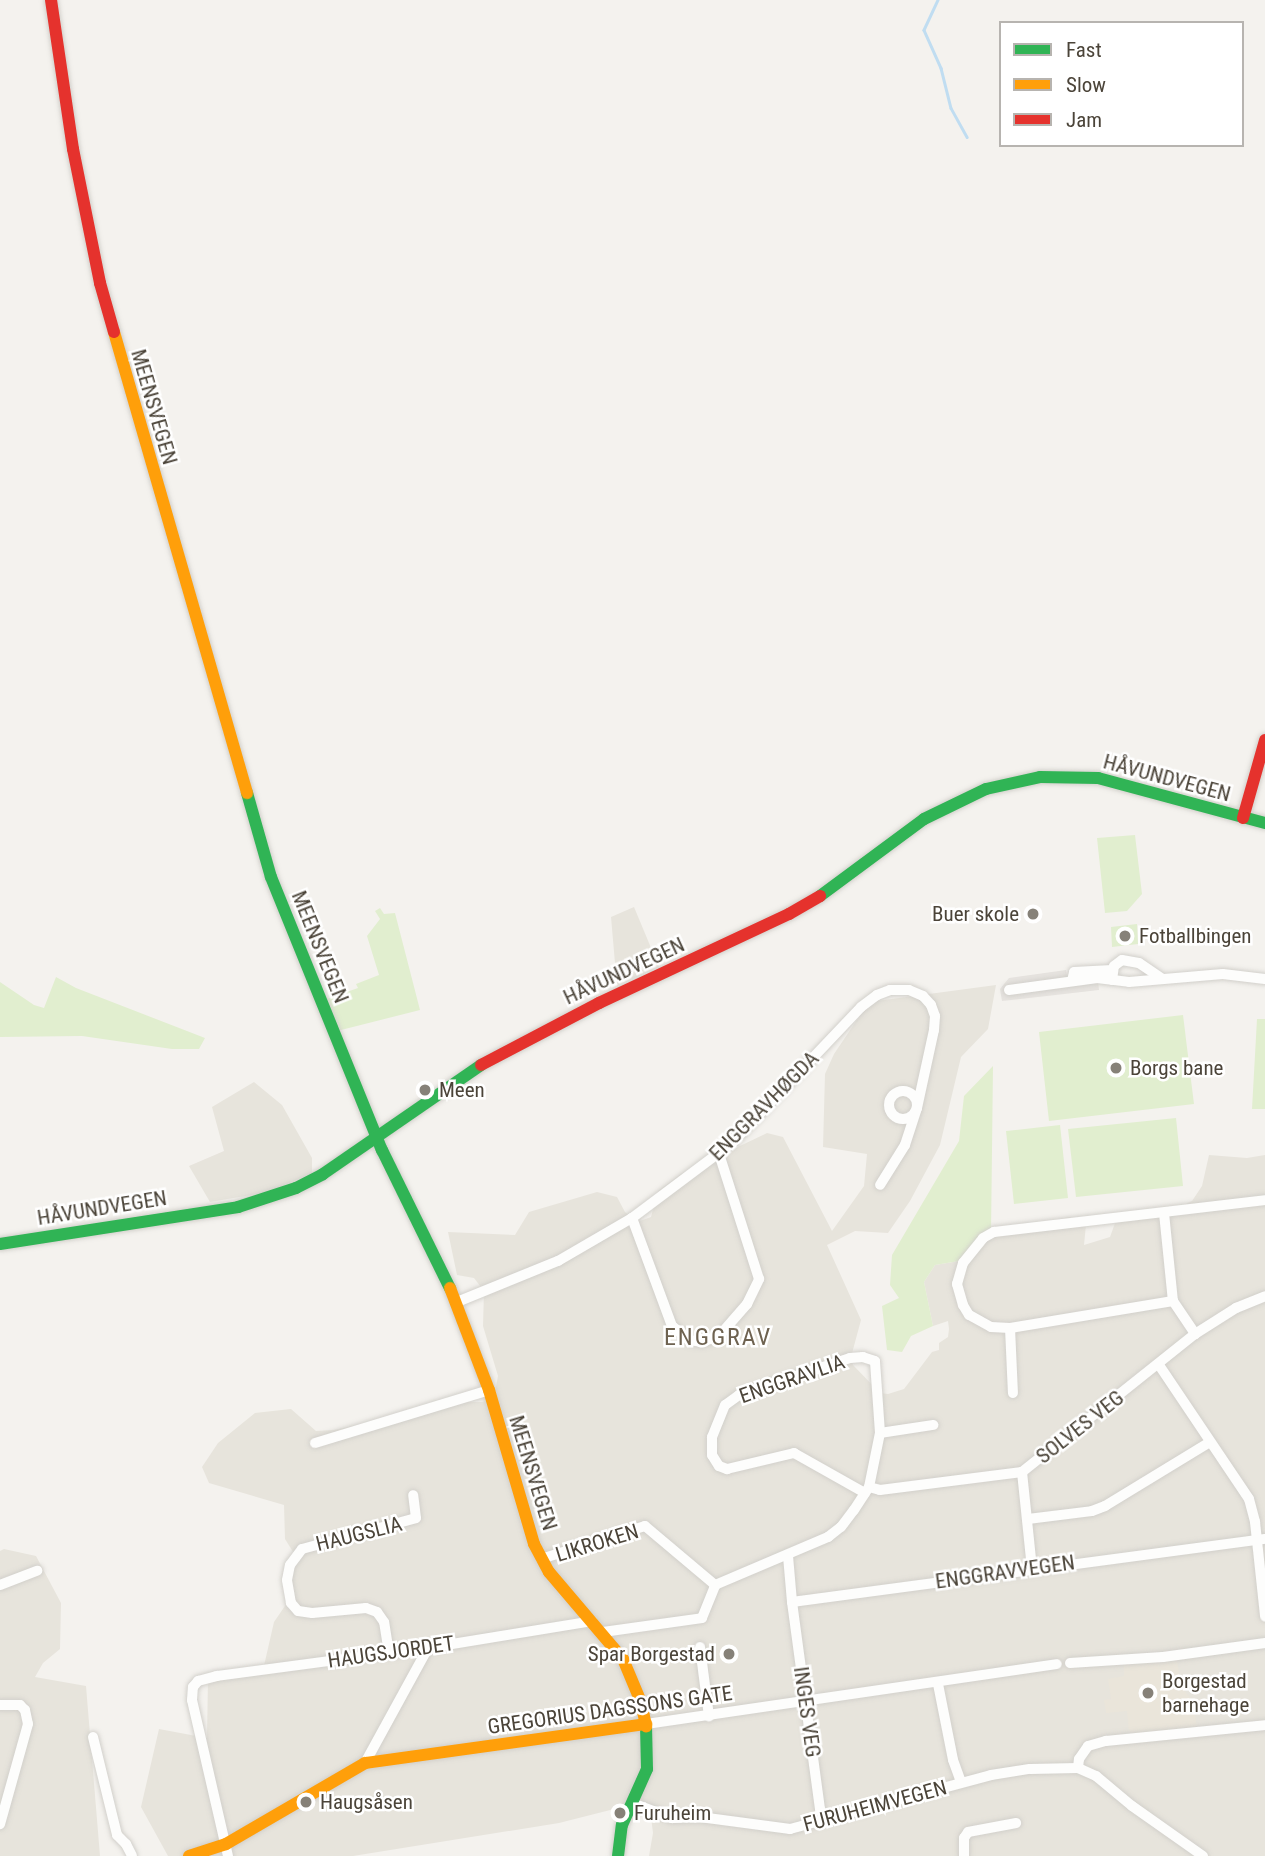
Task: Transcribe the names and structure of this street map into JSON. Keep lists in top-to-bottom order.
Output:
{
  "streets": {
    "street": [
      "MEENSVEGEN",
      "HÅVUNDVEGEN",
      "ENGGRAVHØGDA",
      "ENGGRAVLIA",
      "SOLVES VEG",
      "HAUGSLIA",
      "LIKROKEN",
      "ENGGRAVVEGEN",
      "HAUGSJORDET",
      "GREGORIUS DAGSSONS GATE",
      "INGES VEG",
      "FURUHEIMVEGEN"
    ]
  },
  "crossings": [
    ["MEENSVEGEN", "HÅVUNDVEGEN"],
    ["MEENSVEGEN", "ENGGRAVHØGDA"],
    ["MEENSVEGEN", "LIKROKEN"],
    ["MEENSVEGEN", "HAUGSJORDET"],
    ["MEENSVEGEN", "GREGORIUS DAGSSONS GATE"],
    ["MEENSVEGEN", "FURUHEIMVEGEN"],
    ["ENGGRAVLIA", "SOLVES VEG"],
    ["HAUGSLIA", "HAUGSJORDET"],
    ["ENGGRAVVEGEN", "INGES VEG"],
    ["HAUGSJORDET", "GREGORIUS DAGSSONS GATE"],
    ["GREGORIUS DAGSSONS GATE", "INGES VEG"],
    ["INGES VEG", "FURUHEIMVEGEN"]
  ],
  "districts": ["ENGGRAV"],
  "places": [
    "Buer skole",
    "Fotballbingen",
    "Borgs bane",
    "Meen",
    "Spar Borgestad",
    "Borgestad barnehage",
    "Haugsåsen",
    "Furuheim"
  ],
  "legend": ["Fast", "Slow", "Jam"]
}
